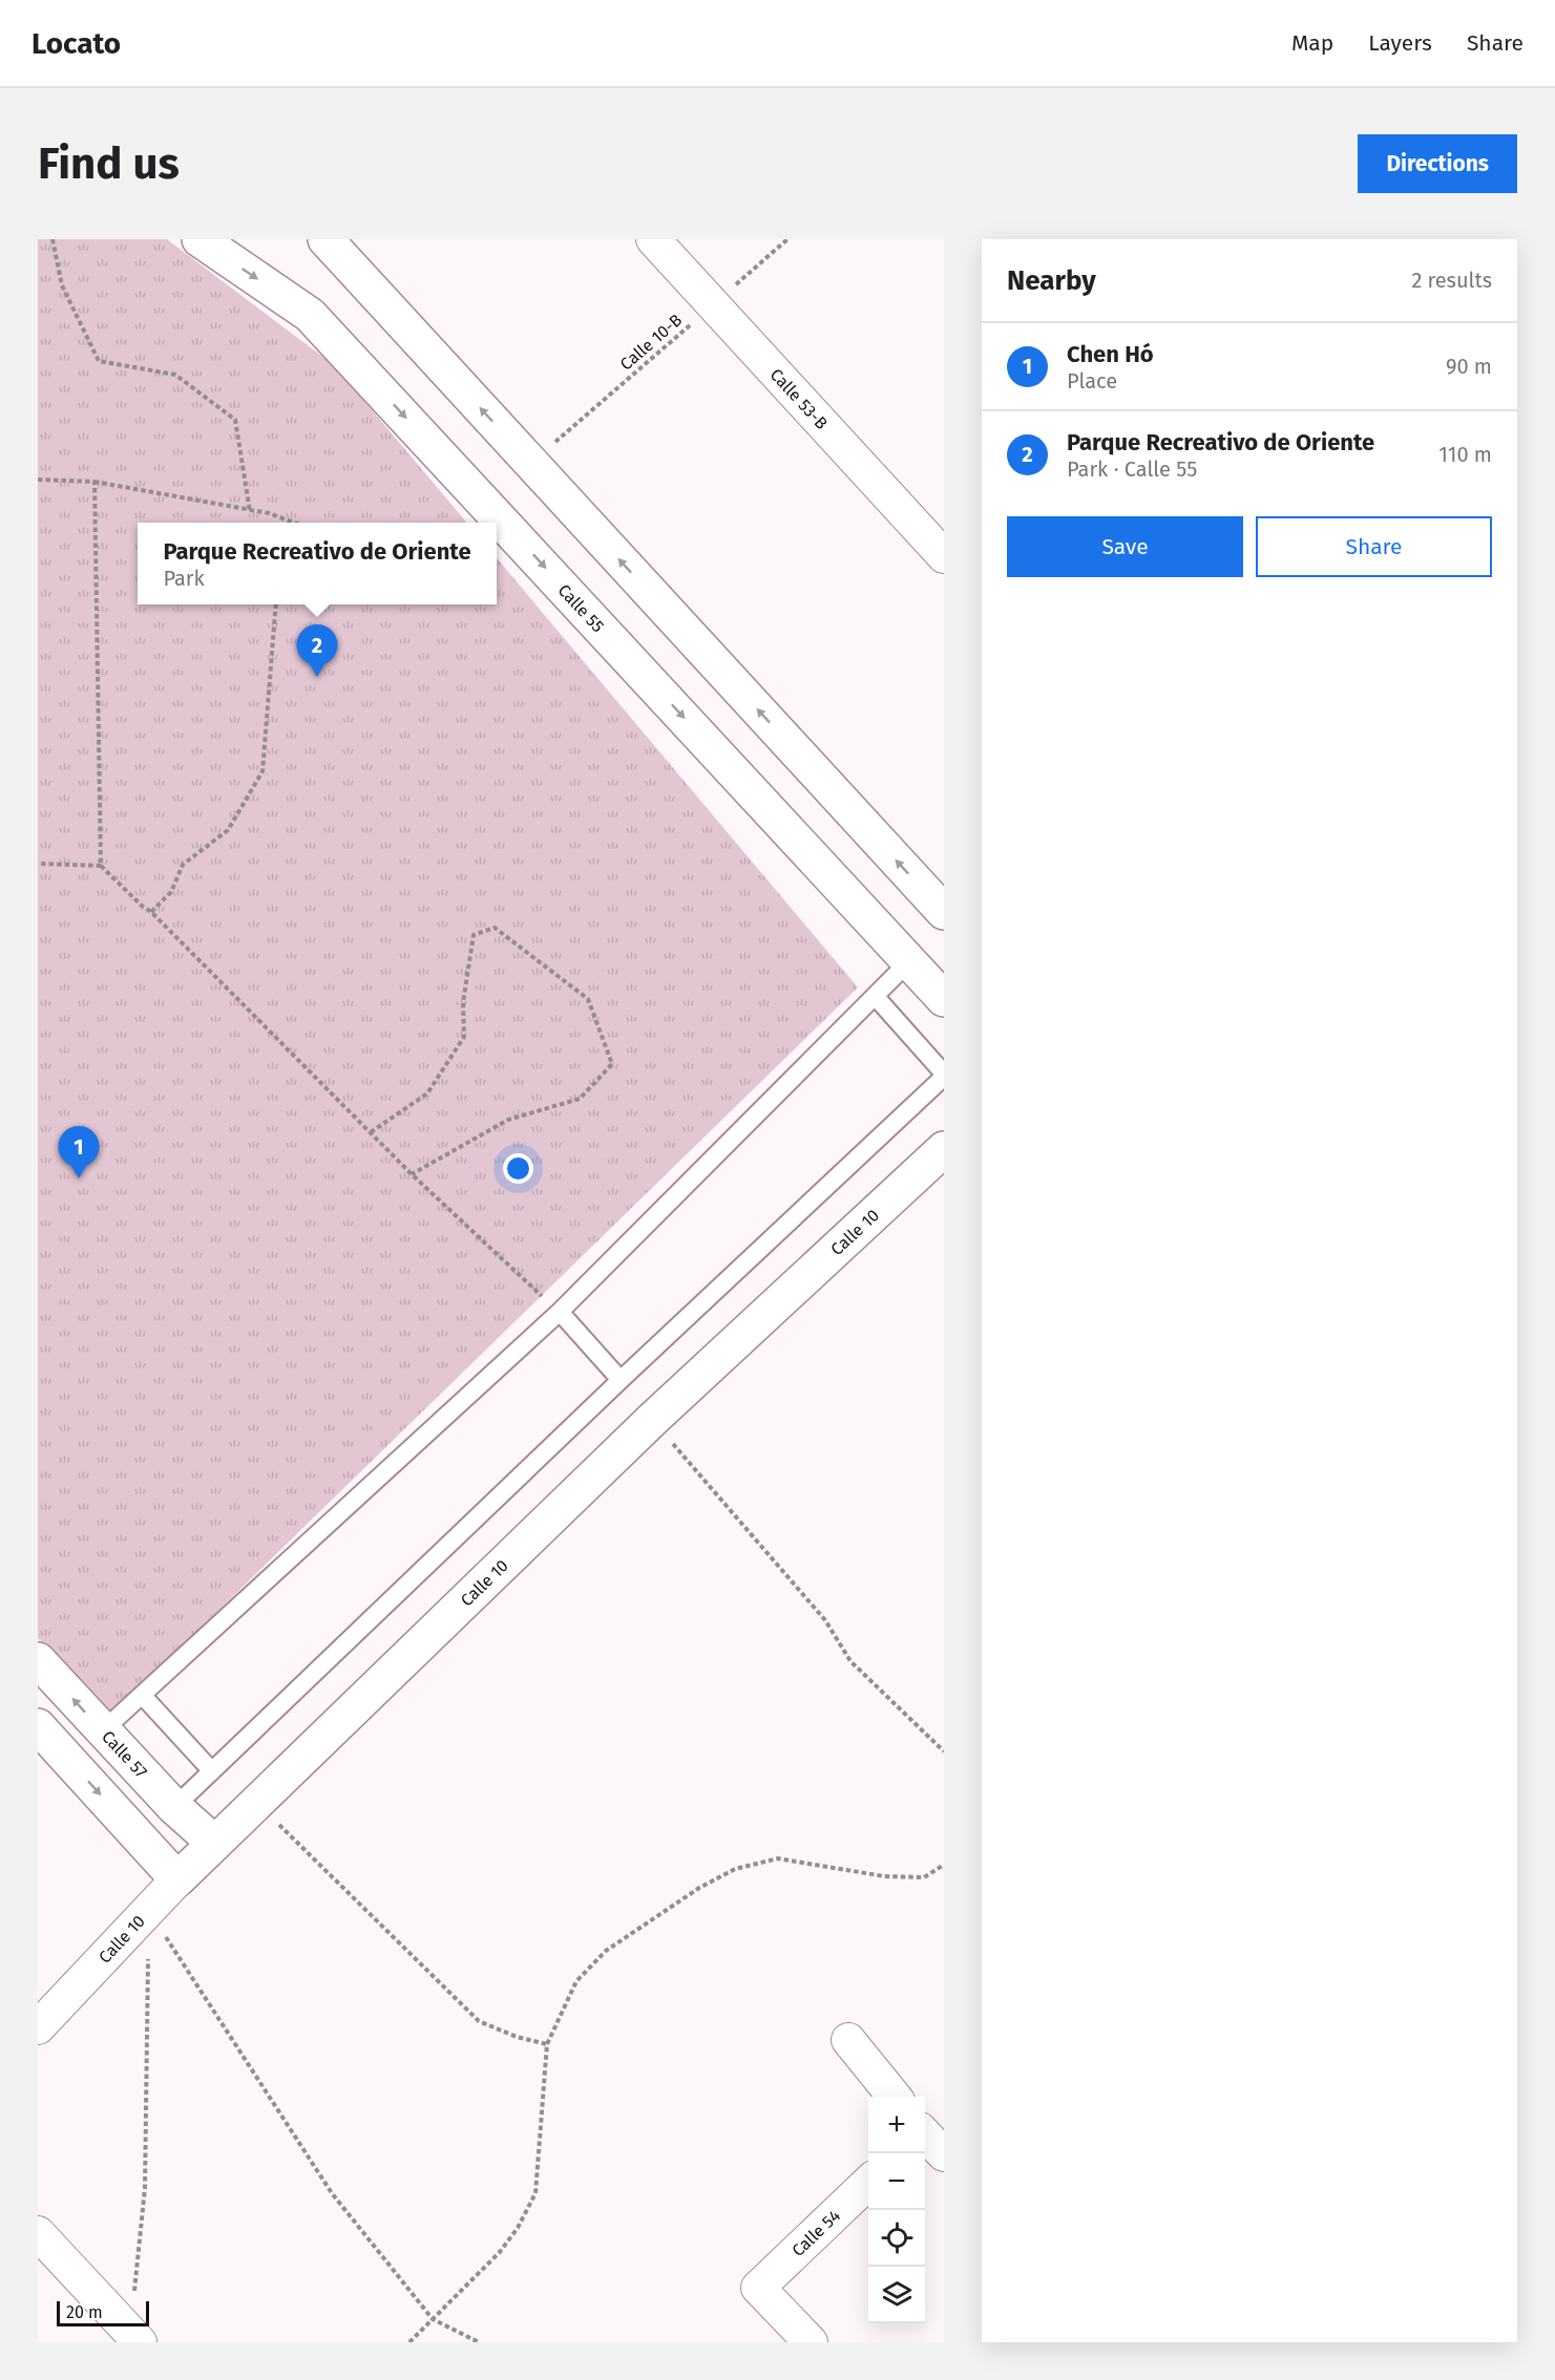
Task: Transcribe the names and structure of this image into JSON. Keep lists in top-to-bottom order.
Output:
{
  "streets": {
    "street": [
      "Calle 53-B",
      "Calle 55",
      "Calle 10",
      "Calle 57",
      "Calle 54"
    ],
    "path": ["Calle 10-B"]
  },
  "crossings": [
    ["Calle 10-B", "Calle 53-B"],
    ["Calle 10", "Calle 57"]
  ],
  "scale_bar": "20 m",
  "page": {
    "header": "Locato",
    "nav": ["Map", "Layers", "Share"],
    "buttons": [
      "Directions",
      ["Save", "Share"]
    ],
    "title": "Find us",
    "heading": ["Nearby", "2 results"],
    "list": [
      {
        "mark": "1",
        "name": "Chen Hó",
        "note": "Place",
        "value": "90 m"
      },
      {
        "mark": "2",
        "name": "Parque Recreativo de Oriente",
        "note": "Park · Calle 55",
        "value": "110 m"
      }
    ],
    "popup": ["Parque Recreativo de Oriente", "Park"],
    "pins": ["2", "1"],
    "map_buttons": ["+", "−"],
    "scale": "20 m"
  }
}
